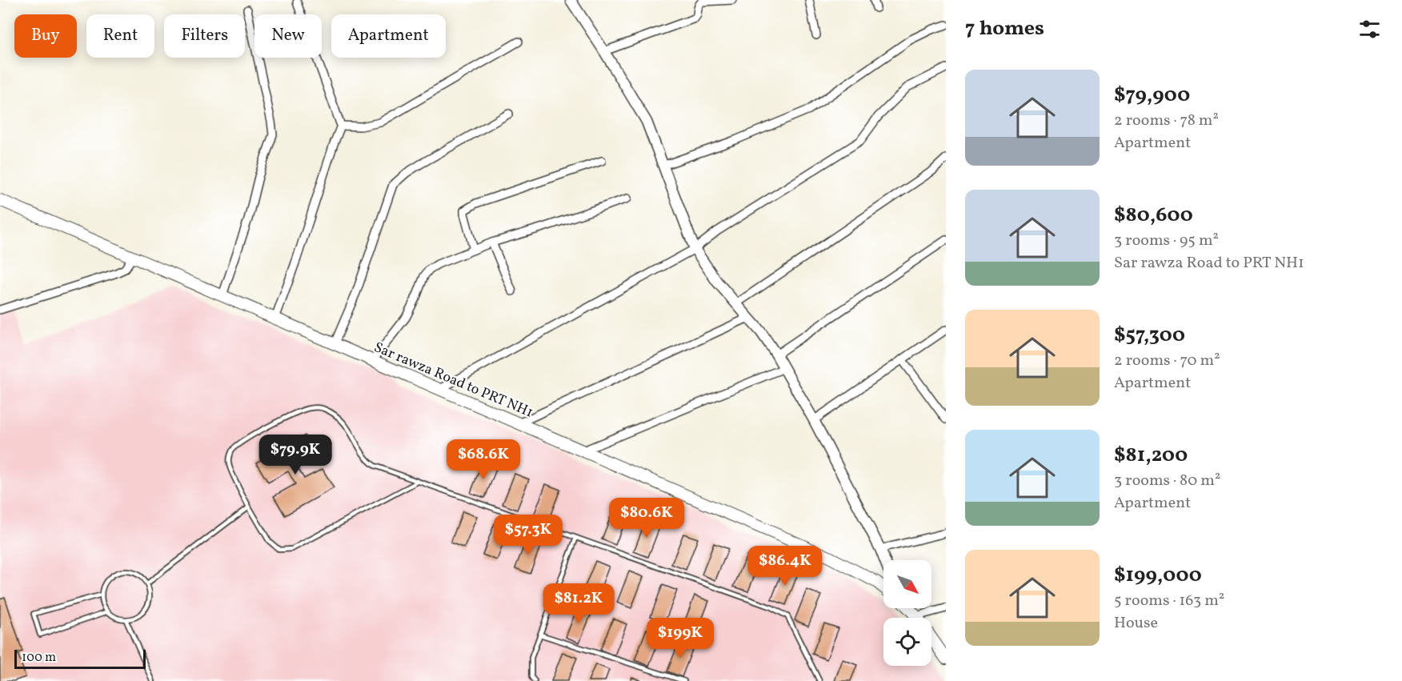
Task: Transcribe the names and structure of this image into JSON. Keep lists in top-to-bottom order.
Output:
{
  "streets": {
    "main road": ["Sar rawza Road to PRT NH1"]
  },
  "scale_bar": "100 m",
  "north": "bottom right",
  "page": {
    "heading": "7 homes",
    "chip": [
      "Buy",
      "Rent",
      "Filters",
      "New",
      "Apartment"
    ],
    "list": [
      {
        "name": "$79,900",
        "note": "2 rooms · 78 m² · Apartment"
      },
      {
        "name": "$80,600",
        "note": "3 rooms · 95 m² · Sar rawza Road to PRT NH1"
      },
      {
        "name": "$57,300",
        "note": "2 rooms · 70 m² · Apartment"
      },
      {
        "name": "$81,200",
        "note": "3 rooms · 80 m² · Apartment"
      },
      {
        "name": "$199,000",
        "note": "5 rooms · 163 m² · House"
      }
    ],
    "price": [
      "$79.9K",
      "$68.6K",
      "$80.6K",
      "$57.3K",
      "$86.4K",
      "$81.2K",
      "$199K"
    ],
    "scale": "100 m"
  }
}
